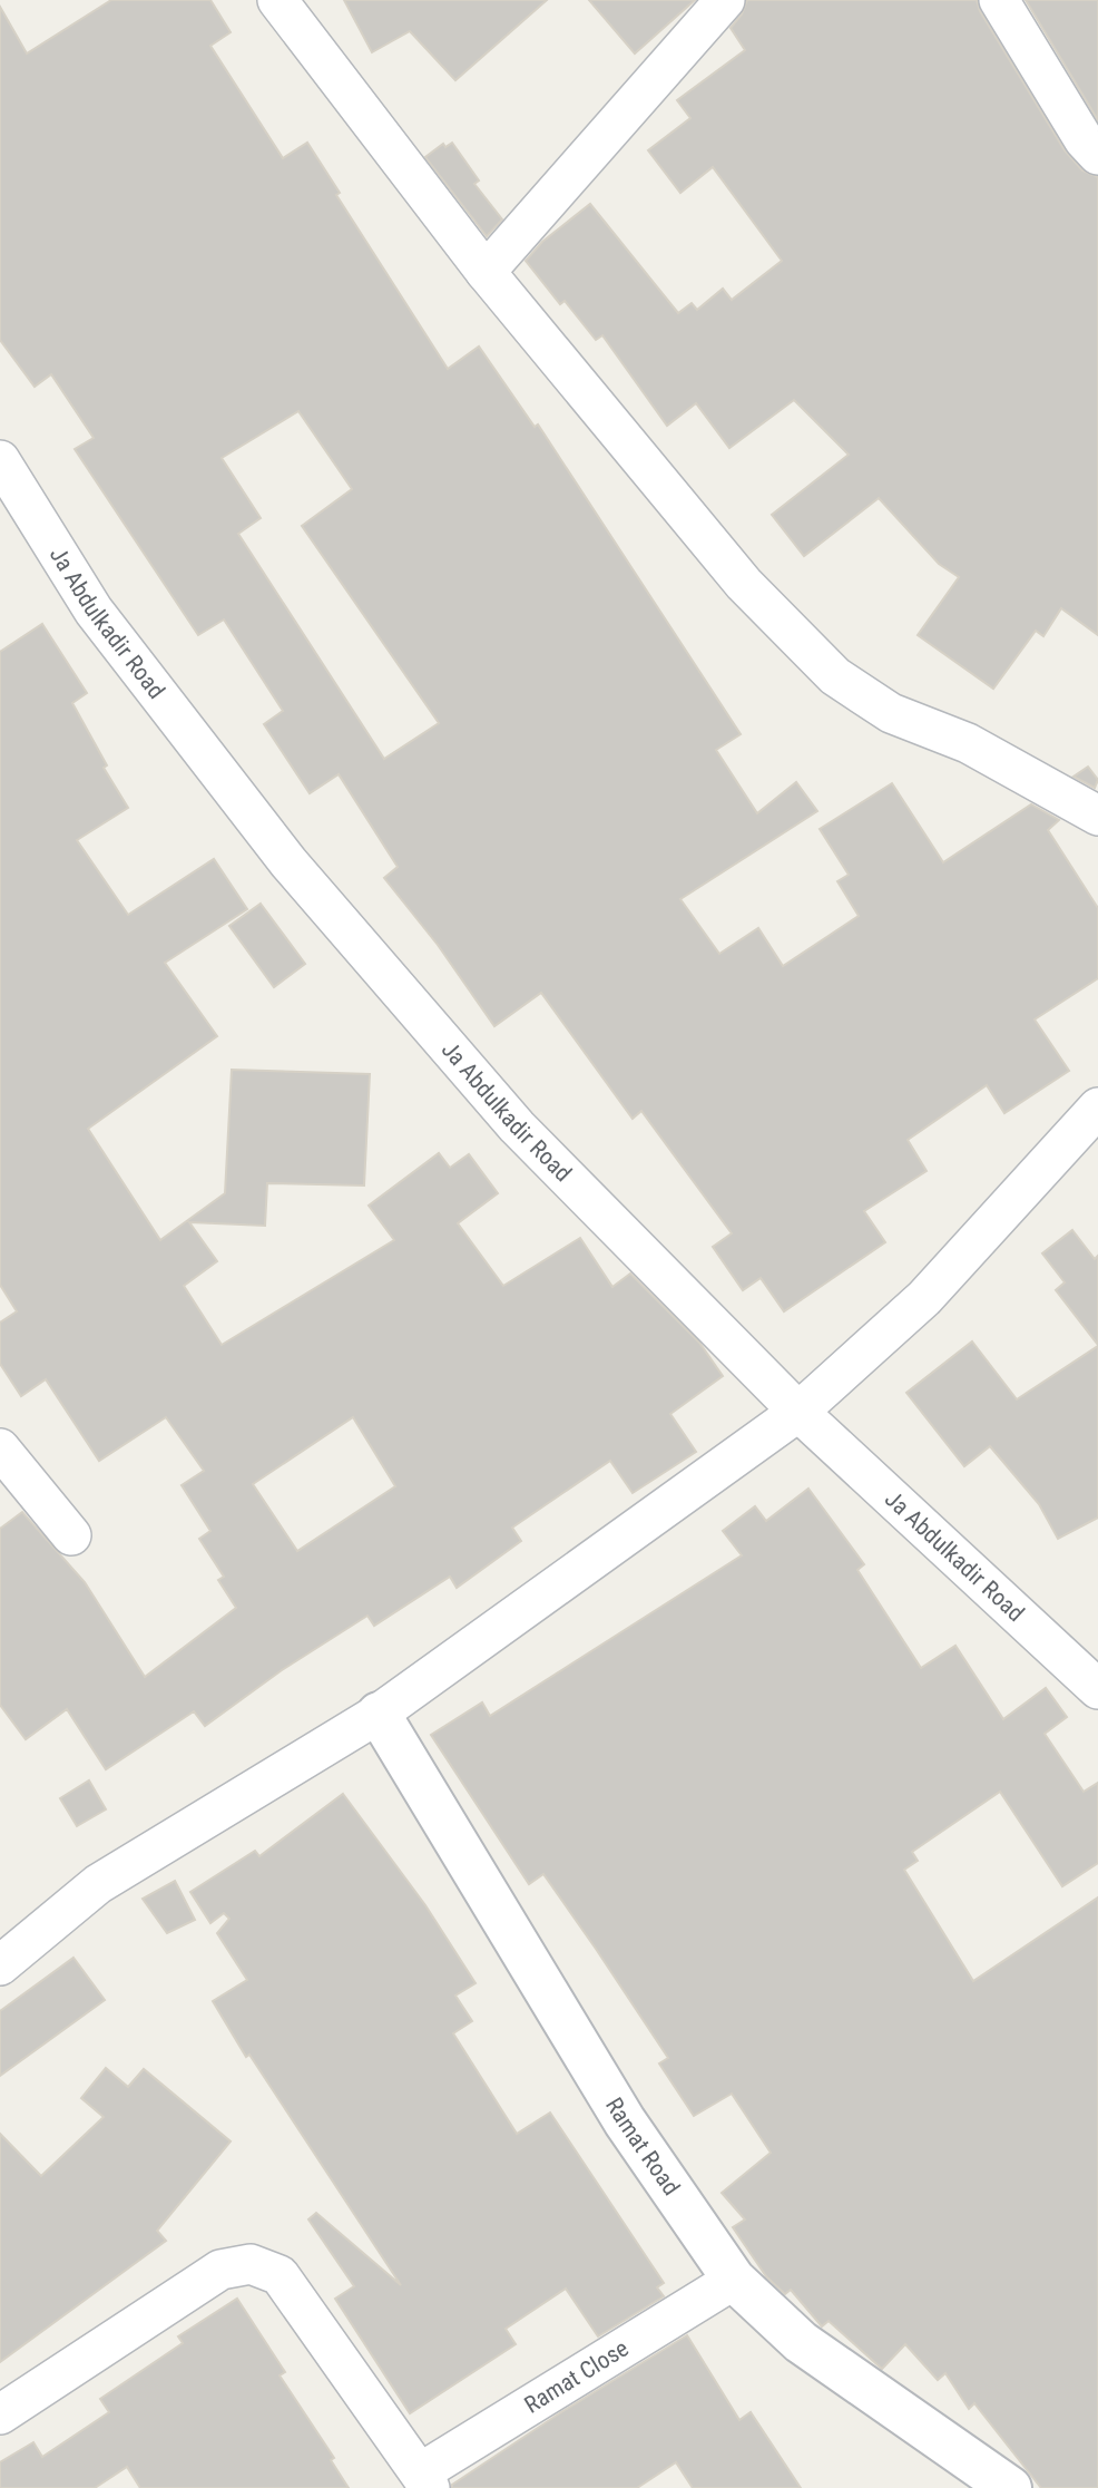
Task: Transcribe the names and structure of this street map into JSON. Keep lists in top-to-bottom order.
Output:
{
  "streets": {
    "street": ["Ja Abdulkadir Road", "Ramat Road", "Ramat Close"]
  },
  "crossings": [
    ["Ramat Road", "Ramat Close"]
  ]
}
